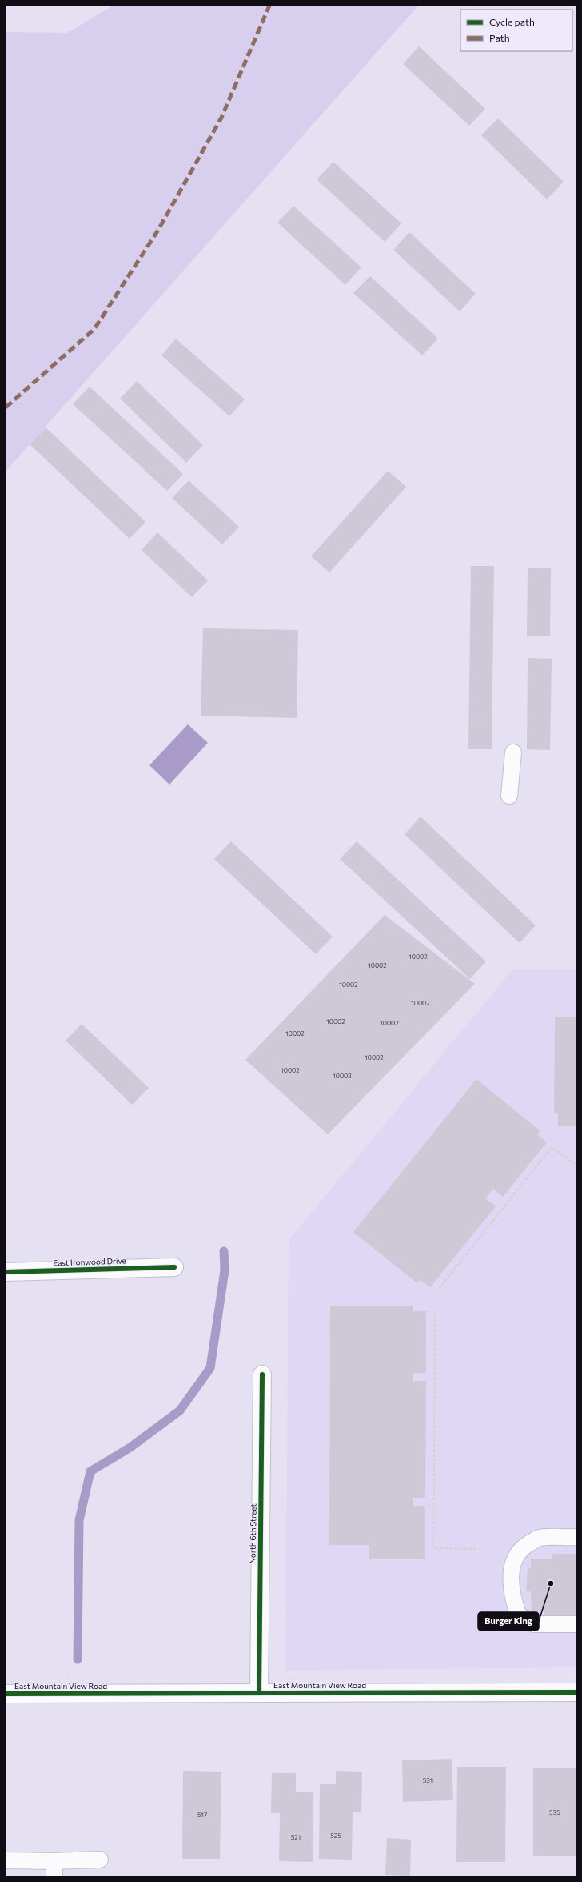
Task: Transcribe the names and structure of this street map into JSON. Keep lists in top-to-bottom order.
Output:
{
  "streets": {
    "street": ["East Ironwood Drive", "North 6th Street", "East Mountain View Road"]
  },
  "crossings": [
    ["North 6th Street", "East Mountain View Road"]
  ],
  "places": ["Burger King"],
  "house_numbers": [
    "10002",
    "10002",
    "10002",
    "10002",
    "10002",
    "10002",
    "10002",
    "10002",
    "10002",
    "10002",
    "531",
    "535",
    "517",
    "525",
    "521"
  ],
  "legend": ["Cycle path", "Path"]
}
